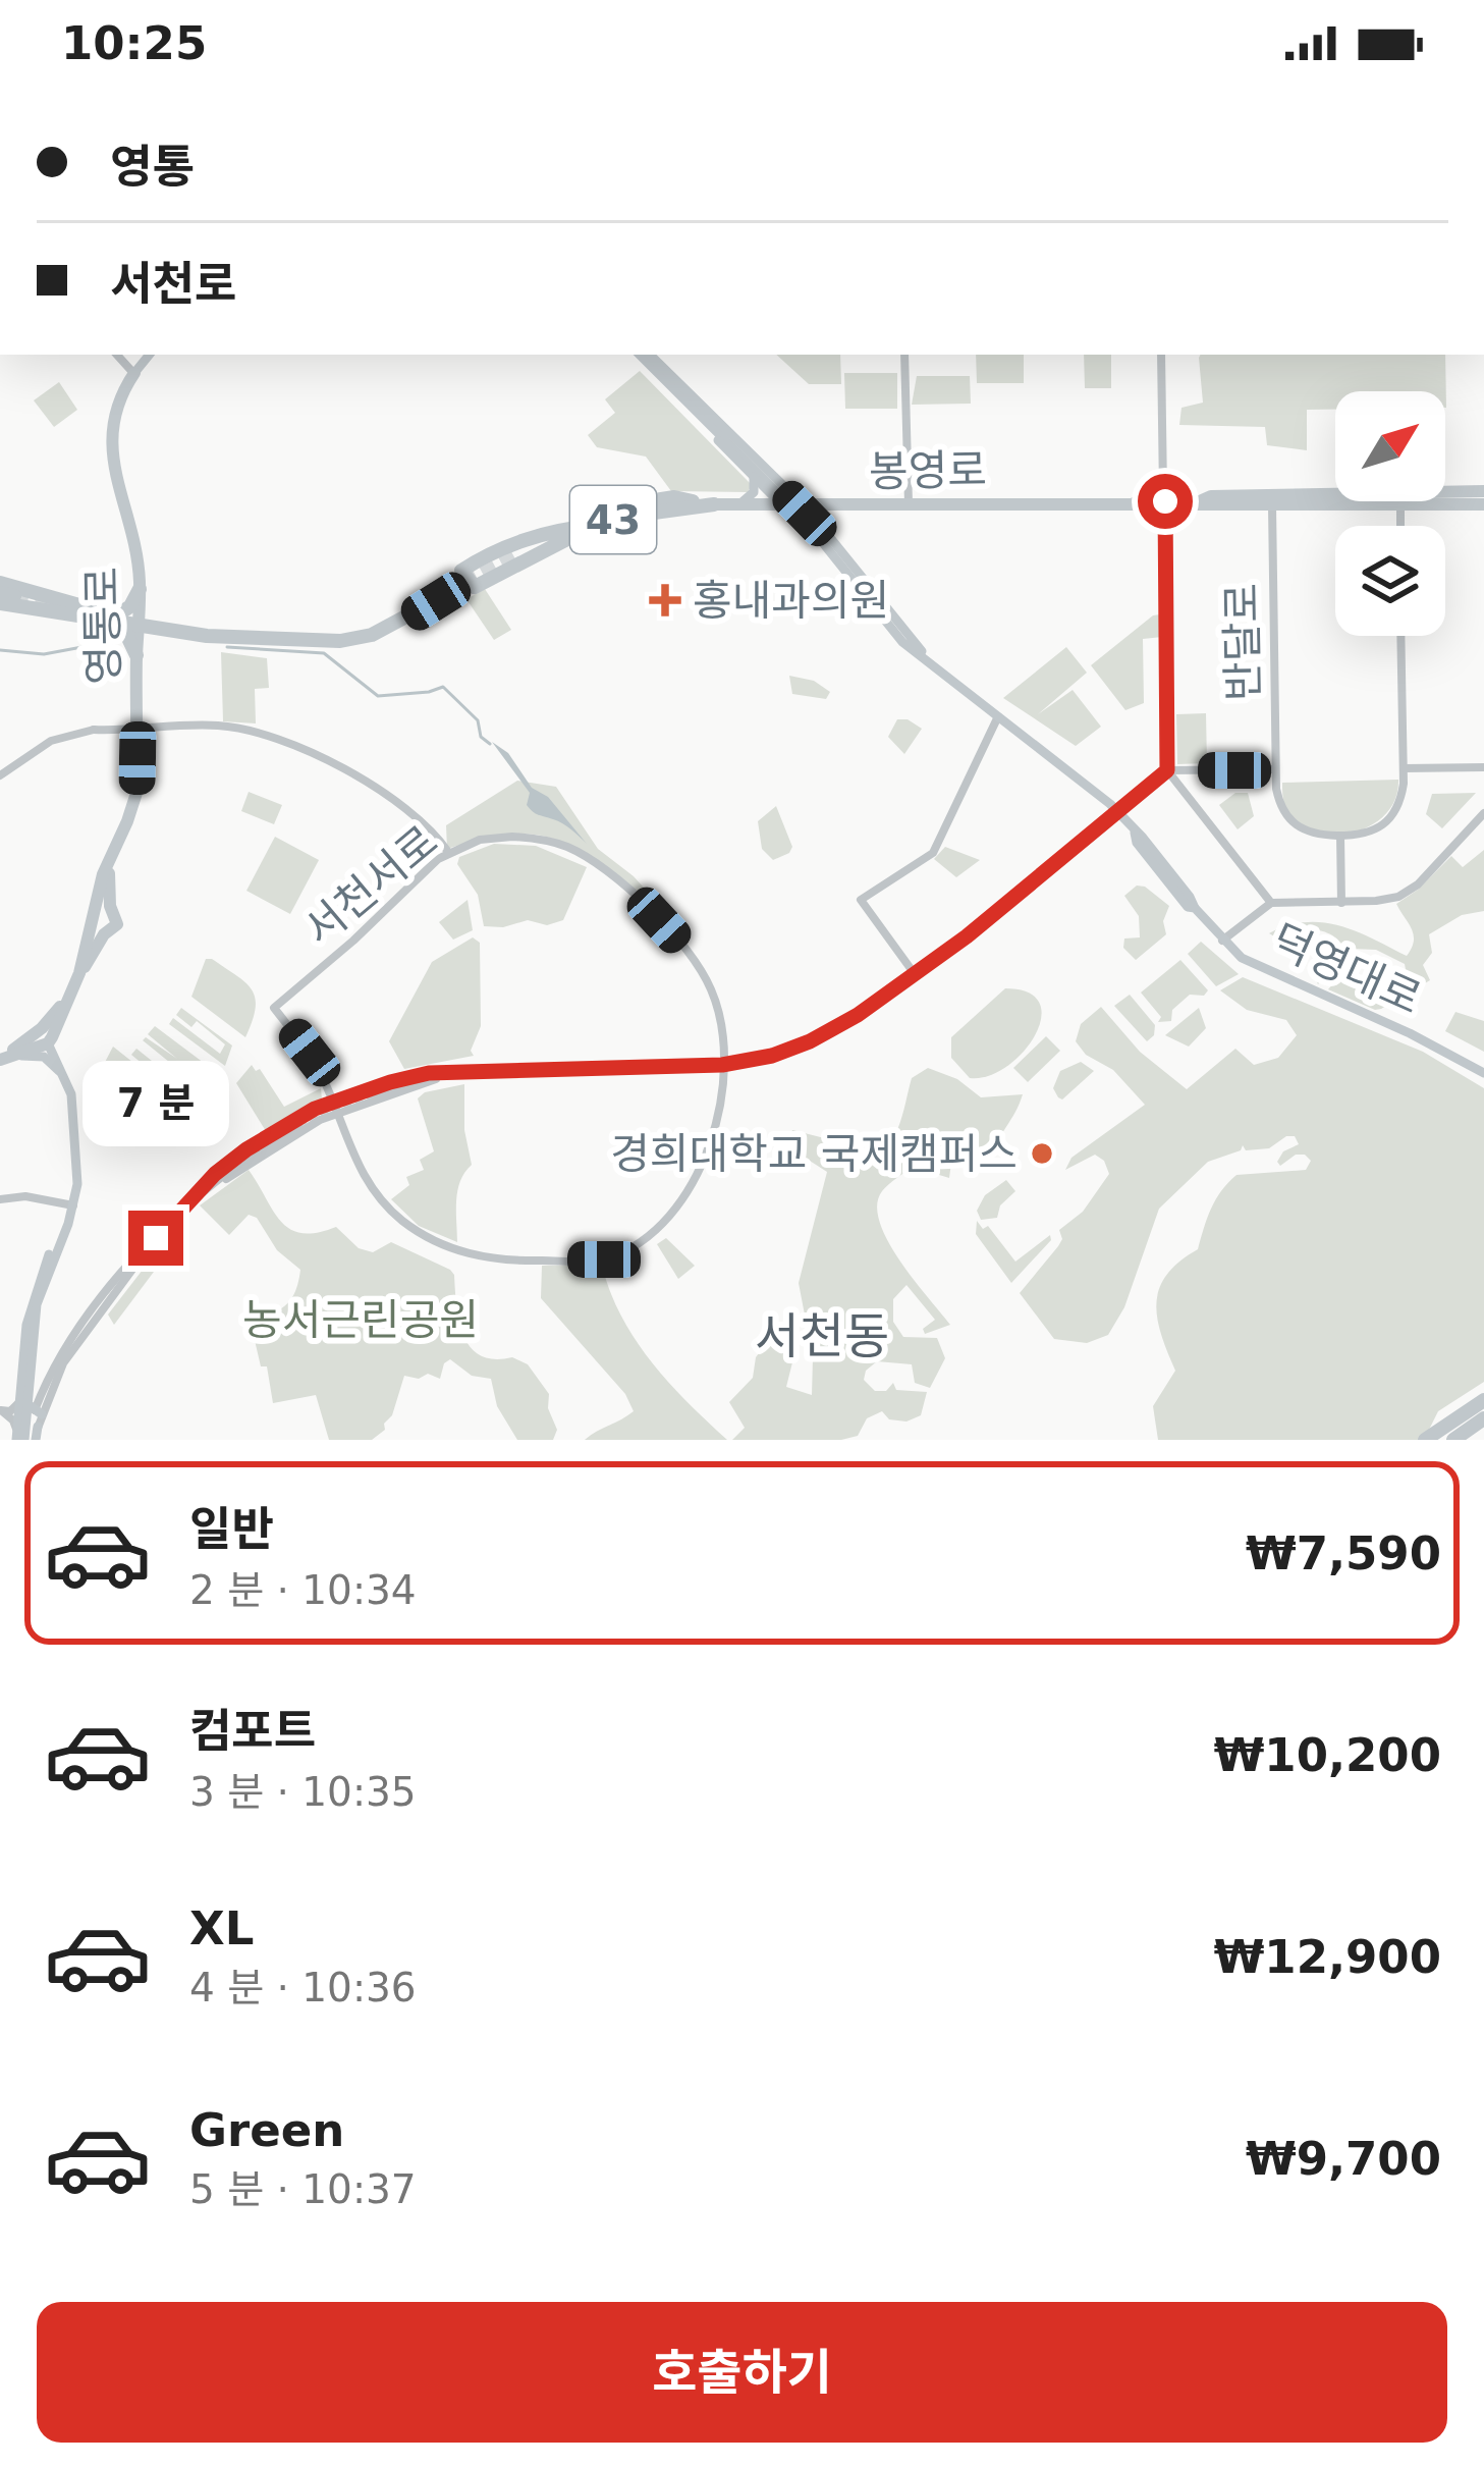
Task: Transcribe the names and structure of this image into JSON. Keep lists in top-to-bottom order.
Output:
{
  "streets": {
    "highway": ["봉영로", "43"],
    "main road": ["영통로", "덕영대로"],
    "street": ["반달로", "서천서로"]
  },
  "crossings": [
    ["봉영로", "반달로"]
  ],
  "districts": ["서천동"],
  "parks": ["농서근린공원"],
  "places": {
    "health": ["홍내과의원"],
    "other": ["경희대학교 국제캠퍼스"]
  },
  "north": "top right",
  "page": {
    "status": "10:25",
    "banner": ["영통", "서천로"],
    "bubble": "7 분",
    "list": [
      {
        "name": "일반",
        "note": "2 분 · 10:34",
        "value": "₩7,590"
      },
      {
        "name": "컴포트",
        "note": "3 분 · 10:35",
        "value": "₩10,200"
      },
      {
        "name": "XL",
        "note": "4 분 · 10:36",
        "value": "₩12,900"
      },
      {
        "name": "Green",
        "note": "5 분 · 10:37",
        "value": "₩9,700"
      }
    ],
    "buttons": "호출하기"
  }
}
